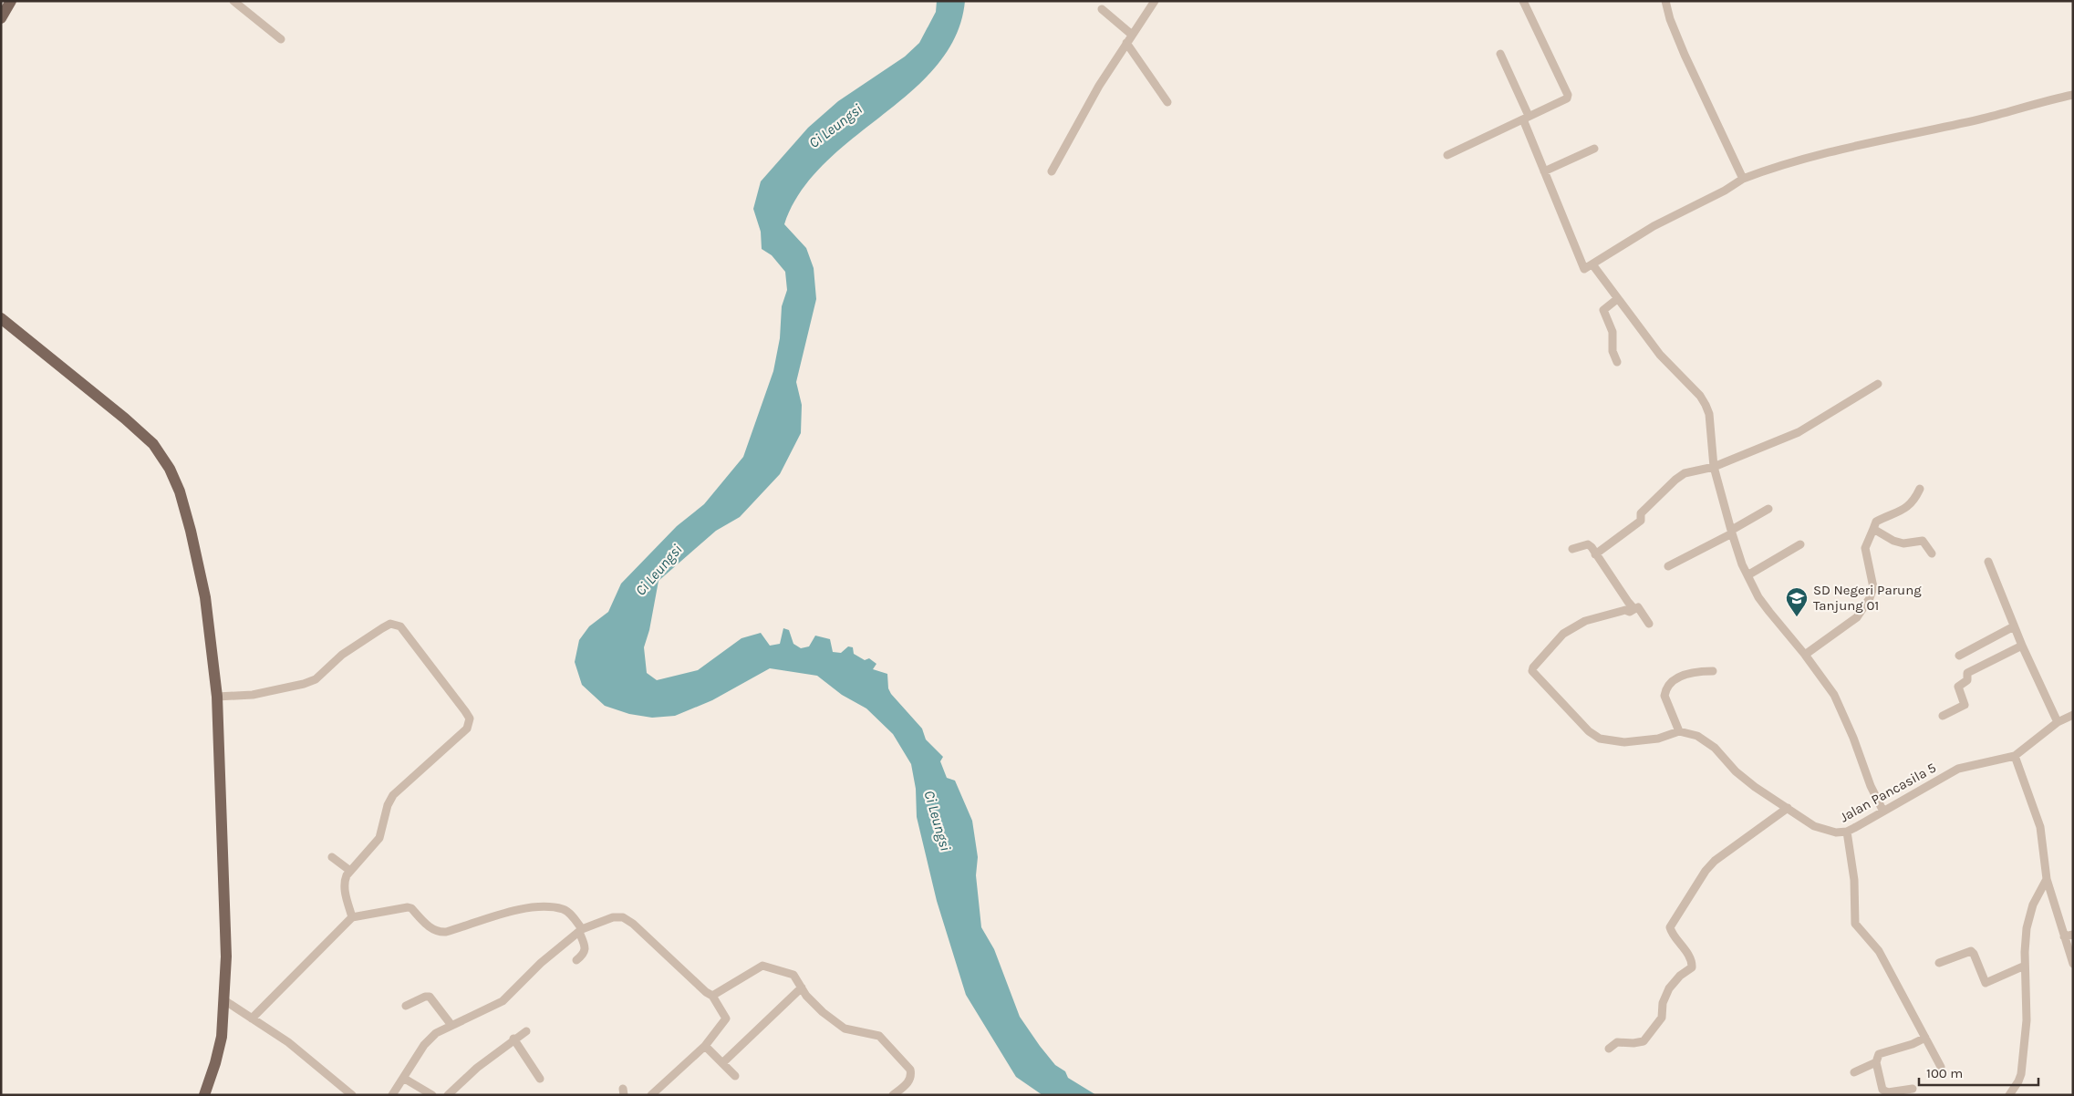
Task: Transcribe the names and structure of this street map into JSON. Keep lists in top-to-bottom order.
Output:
{
  "streets": {
    "street": ["Jalan Pancasila 5"]
  },
  "water": ["Ci Leungsi"],
  "places": {
    "school or university": ["SD Negeri Parung Tanjung 01"]
  },
  "scale_bar": "100 m"
}
